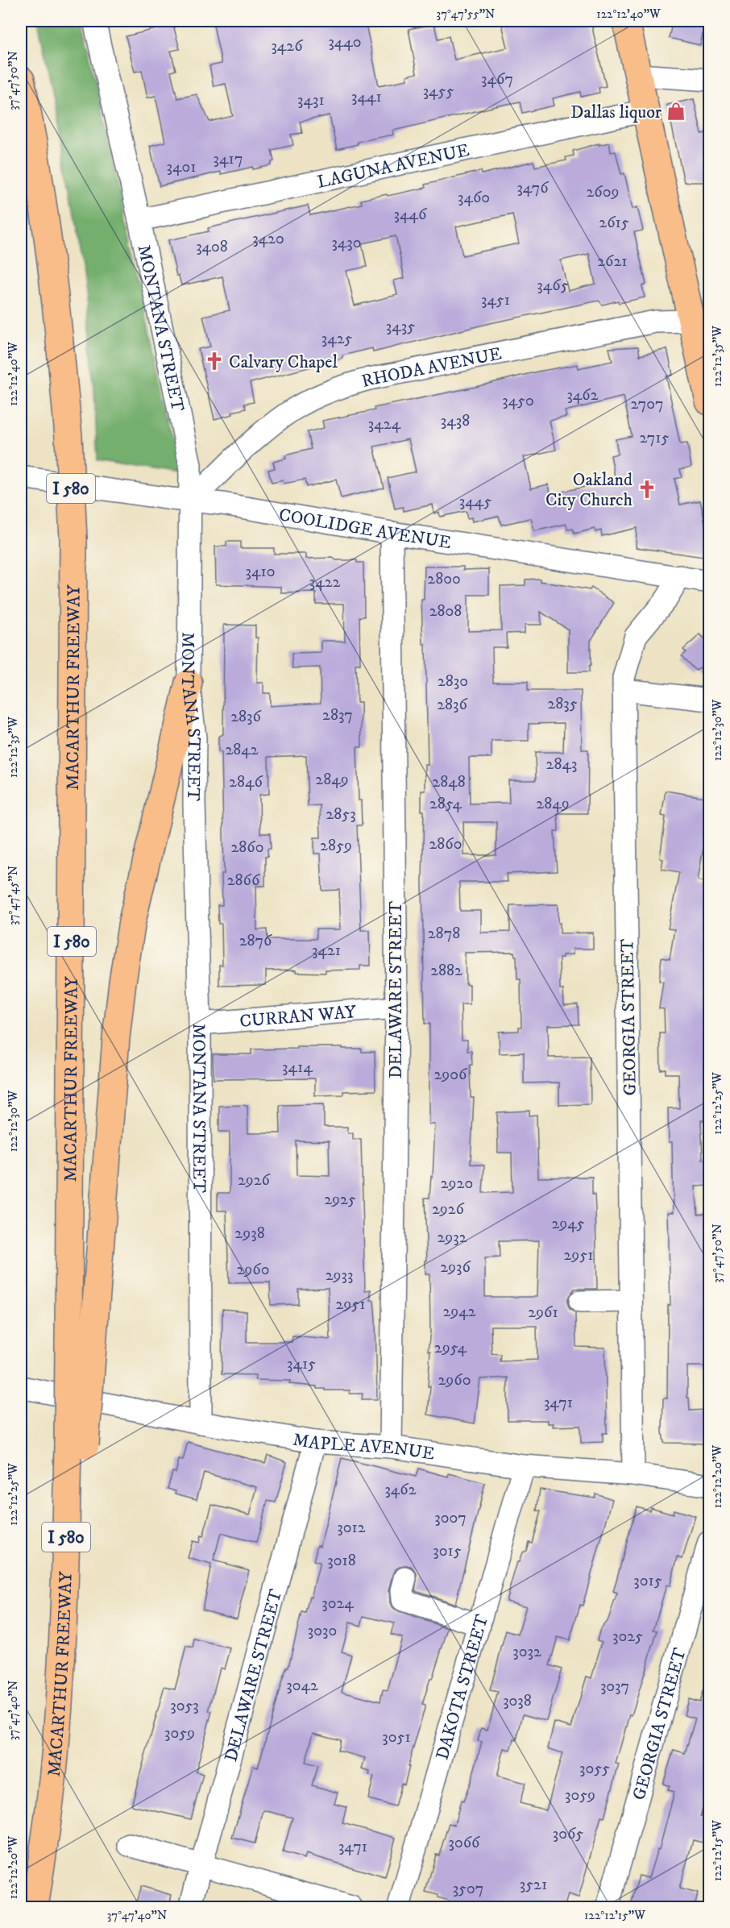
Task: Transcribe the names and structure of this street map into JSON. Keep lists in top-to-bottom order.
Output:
{
  "streets": {
    "main road": ["I 580", "MACARTHUR FREEWAY"],
    "street": [
      "LAGUNA AVENUE",
      "MONTANA STREET",
      "RHODA AVENUE",
      "COOLIDGE AVENUE",
      "DELAWARE STREET",
      "CURRAN WAY",
      "GEORGIA STREET",
      "MAPLE AVENUE",
      "DAKOTA STREET"
    ]
  },
  "crossings": [
    ["LAGUNA AVENUE", "MONTANA STREET"],
    ["MONTANA STREET", "RHODA AVENUE"],
    ["MONTANA STREET", "COOLIDGE AVENUE"],
    ["MONTANA STREET", "CURRAN WAY"],
    ["MONTANA STREET", "MAPLE AVENUE"],
    ["RHODA AVENUE", "COOLIDGE AVENUE"],
    ["COOLIDGE AVENUE", "DELAWARE STREET"],
    ["COOLIDGE AVENUE", "GEORGIA STREET"],
    ["DELAWARE STREET", "CURRAN WAY"],
    ["DELAWARE STREET", "MAPLE AVENUE"],
    ["GEORGIA STREET", "MAPLE AVENUE"],
    ["MAPLE AVENUE", "DAKOTA STREET"]
  ],
  "places": {
    "shop": ["Dallas liquor"],
    "church": ["Calvary Chapel", "Oakland City Church"]
  },
  "house_numbers": [
    "3440",
    "3426",
    "3467",
    "3455",
    "3441",
    "3431",
    "3417",
    "3401",
    "3476",
    "2609",
    "3460",
    "3446",
    "2615",
    "3420",
    "3430",
    "3408",
    "2621",
    "3465",
    "3451",
    "3435",
    "3425",
    "3462",
    "3450",
    "2707",
    "3438",
    "3424",
    "2715",
    "3445",
    "3410",
    "2800",
    "3422",
    "2808",
    "2830",
    "2835",
    "2836",
    "2837",
    "2836",
    "2842",
    "2843",
    "2849",
    "2846",
    "2848",
    "2854",
    "2849",
    "2853",
    "2860",
    "2859",
    "2860",
    "2866",
    "2878",
    "2876",
    "3421",
    "2882",
    "3414",
    "2906",
    "2926",
    "2920",
    "2925",
    "2926",
    "2945",
    "2938",
    "2932",
    "2951",
    "2936",
    "2960",
    "2933",
    "2951",
    "2942",
    "2961",
    "2954",
    "3415",
    "2960",
    "3471",
    "3462",
    "3007",
    "3012",
    "3015",
    "3018",
    "3015",
    "3024",
    "3030",
    "3025",
    "3032",
    "3042",
    "3037",
    "3038",
    "3053",
    "3059",
    "3051",
    "3055",
    "3059",
    "3065",
    "3066",
    "3471",
    "3521",
    "3507"
  ],
  "coordinates": [
    "37°47'55\"N",
    "122°12'40\"W",
    "37°47'50\"N",
    "122°12'35\"W",
    "122°12'30\"W",
    "37°47'45\"N",
    "122°12'25\"W",
    "122°12'20\"W",
    "37°47'40\"N",
    "122°12'15\"W"
  ]
}
